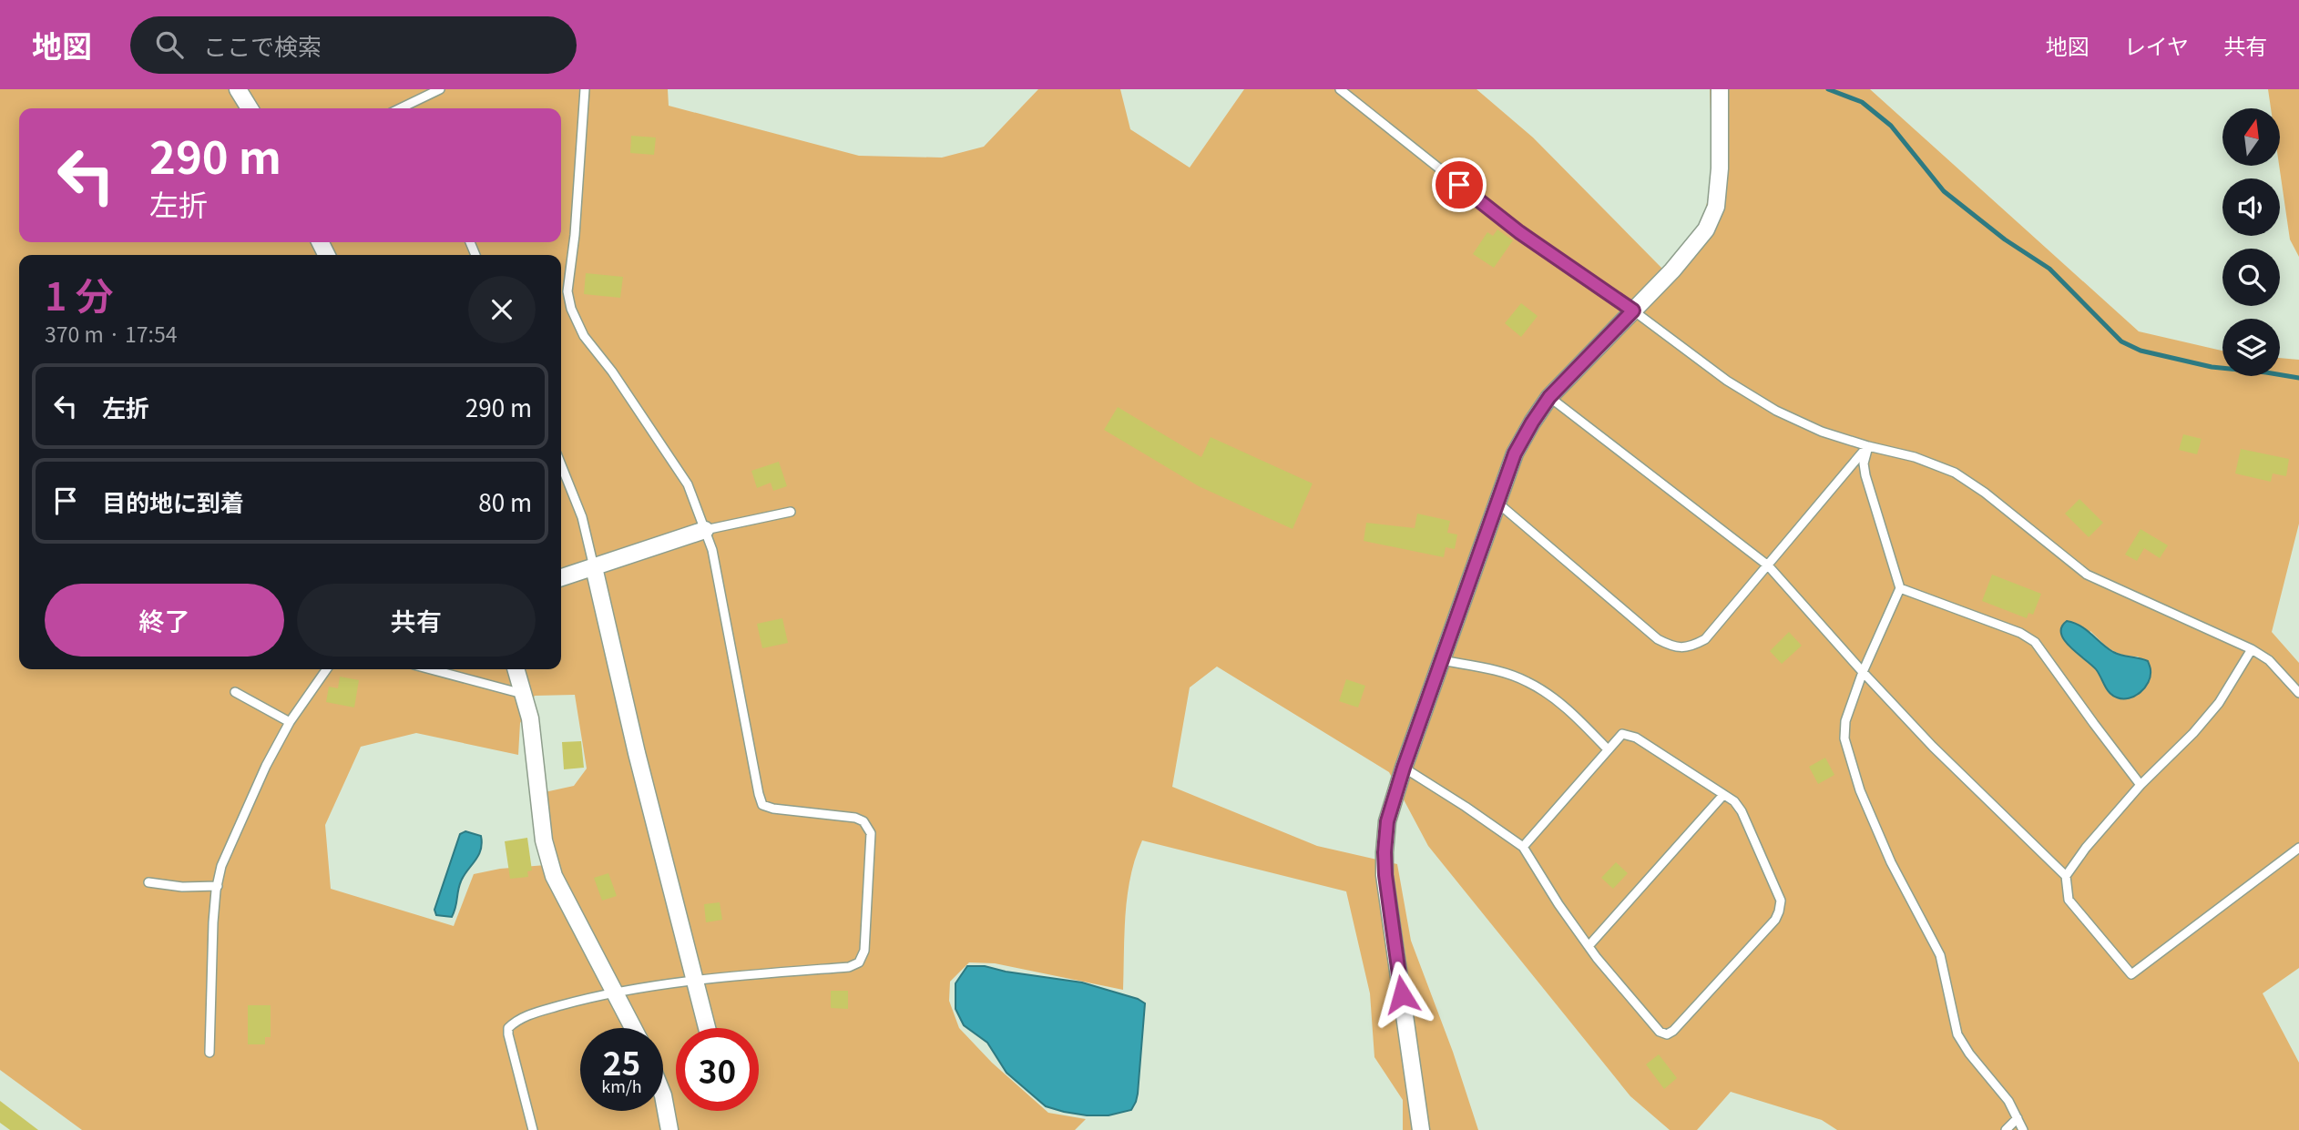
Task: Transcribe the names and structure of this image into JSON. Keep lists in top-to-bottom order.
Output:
{
  "north": "top",
  "page": {
    "header": "地図",
    "search": "ここで検索",
    "nav": ["地図", "レイヤ", "共有"],
    "turn": ["290 m", "左折"],
    "heading": ["1 分", "370 m · 17:54"],
    "list": [
      {
        "name": "左折",
        "value": "290 m"
      },
      {
        "name": "目的地に到着",
        "value": "80 m"
      }
    ],
    "buttons": ["終了", "共有"],
    "speed": "25 km/h",
    "limit": "30"
  }
}
